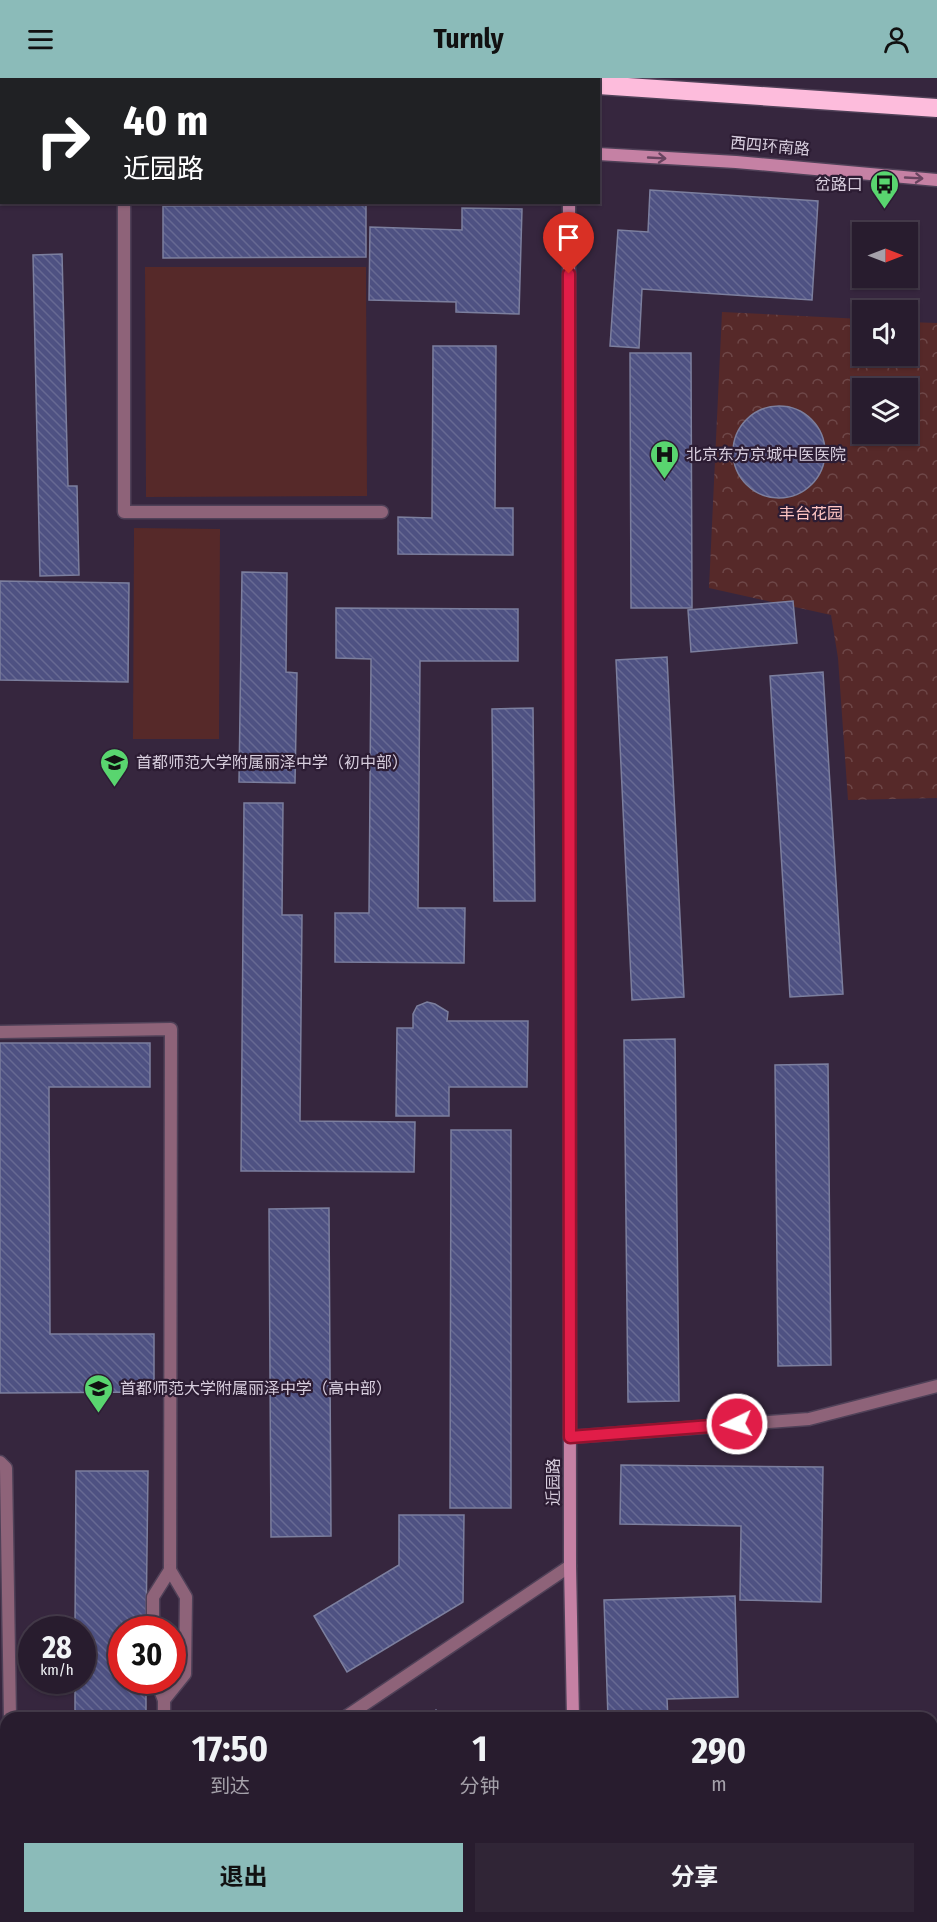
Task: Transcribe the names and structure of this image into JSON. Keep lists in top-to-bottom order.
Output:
{
  "streets": {
    "street": ["西四环南路", "近园路"]
  },
  "one_way": ["西四环南路"],
  "parks": ["丰台花园"],
  "places": {
    "bus stop": ["岔路口"],
    "hospital": ["北京东方京城中医医院"],
    "school or university": ["首都师范大学附属丽泽中学（初中部）", "首都师范大学附属丽泽中学（高中部）"]
  },
  "north": "right",
  "page": {
    "header": "Turnly",
    "turn": ["40 m", "近园路"],
    "speed": "28 km/h",
    "limit": "30",
    "eta": [
      "17:50",
      "到达",
      "1",
      "分钟",
      "290",
      "m"
    ],
    "buttons": ["退出", "分享"]
  }
}
